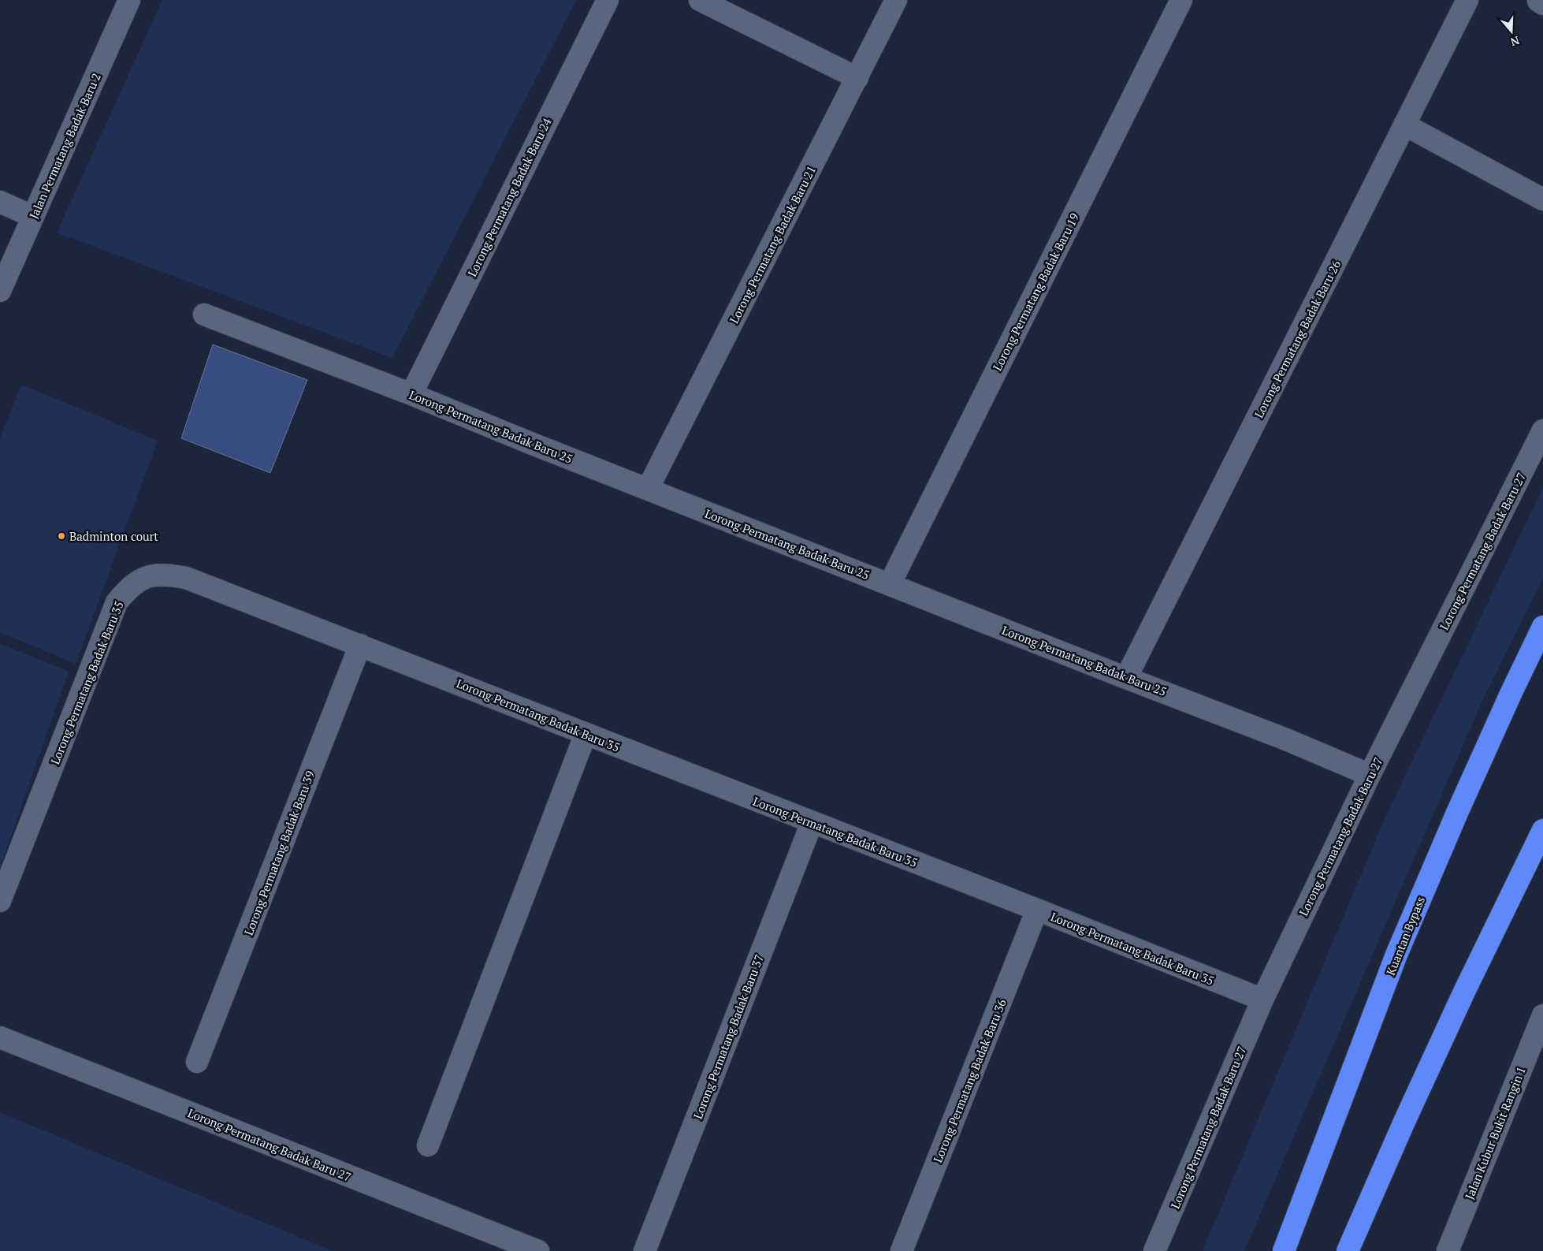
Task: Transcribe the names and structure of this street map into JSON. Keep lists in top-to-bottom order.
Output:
{
  "streets": {
    "highway": ["Kuantan Bypass"],
    "street": [
      "Jalan Permatang Badak Baru 2",
      "Lorong Permatang Badak Baru 24",
      "Lorong Permatang Badak Baru 21",
      "Lorong Permatang Badak Baru 19",
      "Lorong Permatang Badak Baru 26",
      "Lorong Permatang Badak Baru 25",
      "Lorong Permatang Badak Baru 27",
      "Lorong Permatang Badak Baru 35",
      "Lorong Permatang Badak Baru 39",
      "Lorong Permatang Badak Baru 37",
      "Lorong Permatang Badak Baru 36",
      "Jalan Kubur Bukit Rangin 1"
    ]
  },
  "crossings": [
    ["Lorong Permatang Badak Baru 24", "Lorong Permatang Badak Baru 25"],
    ["Lorong Permatang Badak Baru 21", "Lorong Permatang Badak Baru 25"],
    ["Lorong Permatang Badak Baru 19", "Lorong Permatang Badak Baru 25"],
    ["Lorong Permatang Badak Baru 26", "Lorong Permatang Badak Baru 25"],
    ["Lorong Permatang Badak Baru 25", "Lorong Permatang Badak Baru 27"],
    ["Lorong Permatang Badak Baru 27", "Lorong Permatang Badak Baru 35"],
    ["Lorong Permatang Badak Baru 35", "Lorong Permatang Badak Baru 39"],
    ["Lorong Permatang Badak Baru 35", "Lorong Permatang Badak Baru 37"],
    ["Lorong Permatang Badak Baru 35", "Lorong Permatang Badak Baru 36"]
  ],
  "places": ["Badminton court"],
  "north": "bottom"
}
